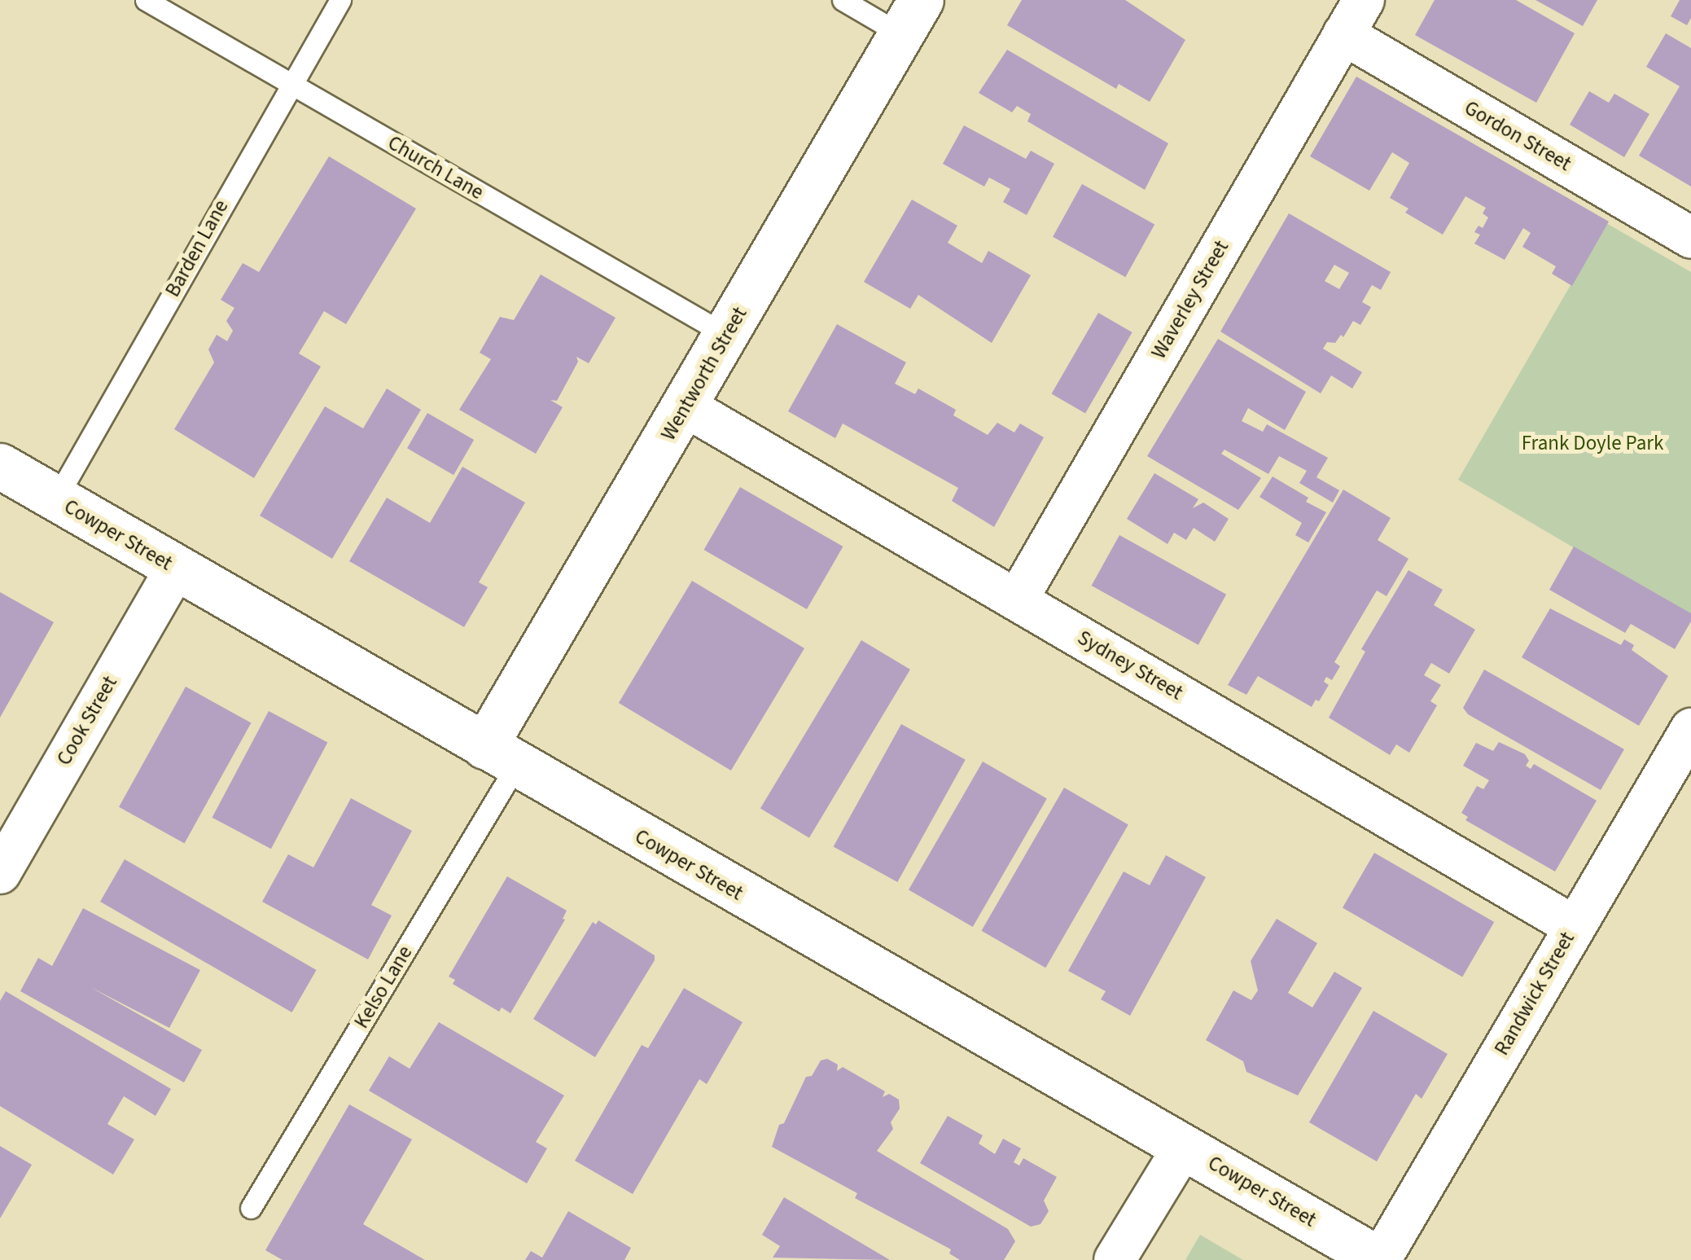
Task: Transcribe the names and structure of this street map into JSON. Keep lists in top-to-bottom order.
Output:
{
  "streets": {
    "main road": ["Wentworth Street", "Cowper Street"],
    "street": [
      "Gordon Street",
      "Waverley Street",
      "Sydney Street",
      "Cook Street",
      "Randwick Street"
    ],
    "lane": ["Church Lane", "Barden Lane", "Kelso Lane"]
  },
  "crossings": [
    ["Gordon Street", "Waverley Street"],
    ["Church Lane", "Barden Lane"],
    ["Church Lane", "Wentworth Street"],
    ["Barden Lane", "Cowper Street"],
    ["Waverley Street", "Sydney Street"],
    ["Wentworth Street", "Cowper Street"],
    ["Wentworth Street", "Sydney Street"],
    ["Wentworth Street", "Kelso Lane"],
    ["Cowper Street", "Cook Street"],
    ["Cowper Street", "Kelso Lane"],
    ["Cowper Street", "Randwick Street"],
    ["Sydney Street", "Randwick Street"]
  ],
  "parks": ["Frank Doyle Park"]
}
